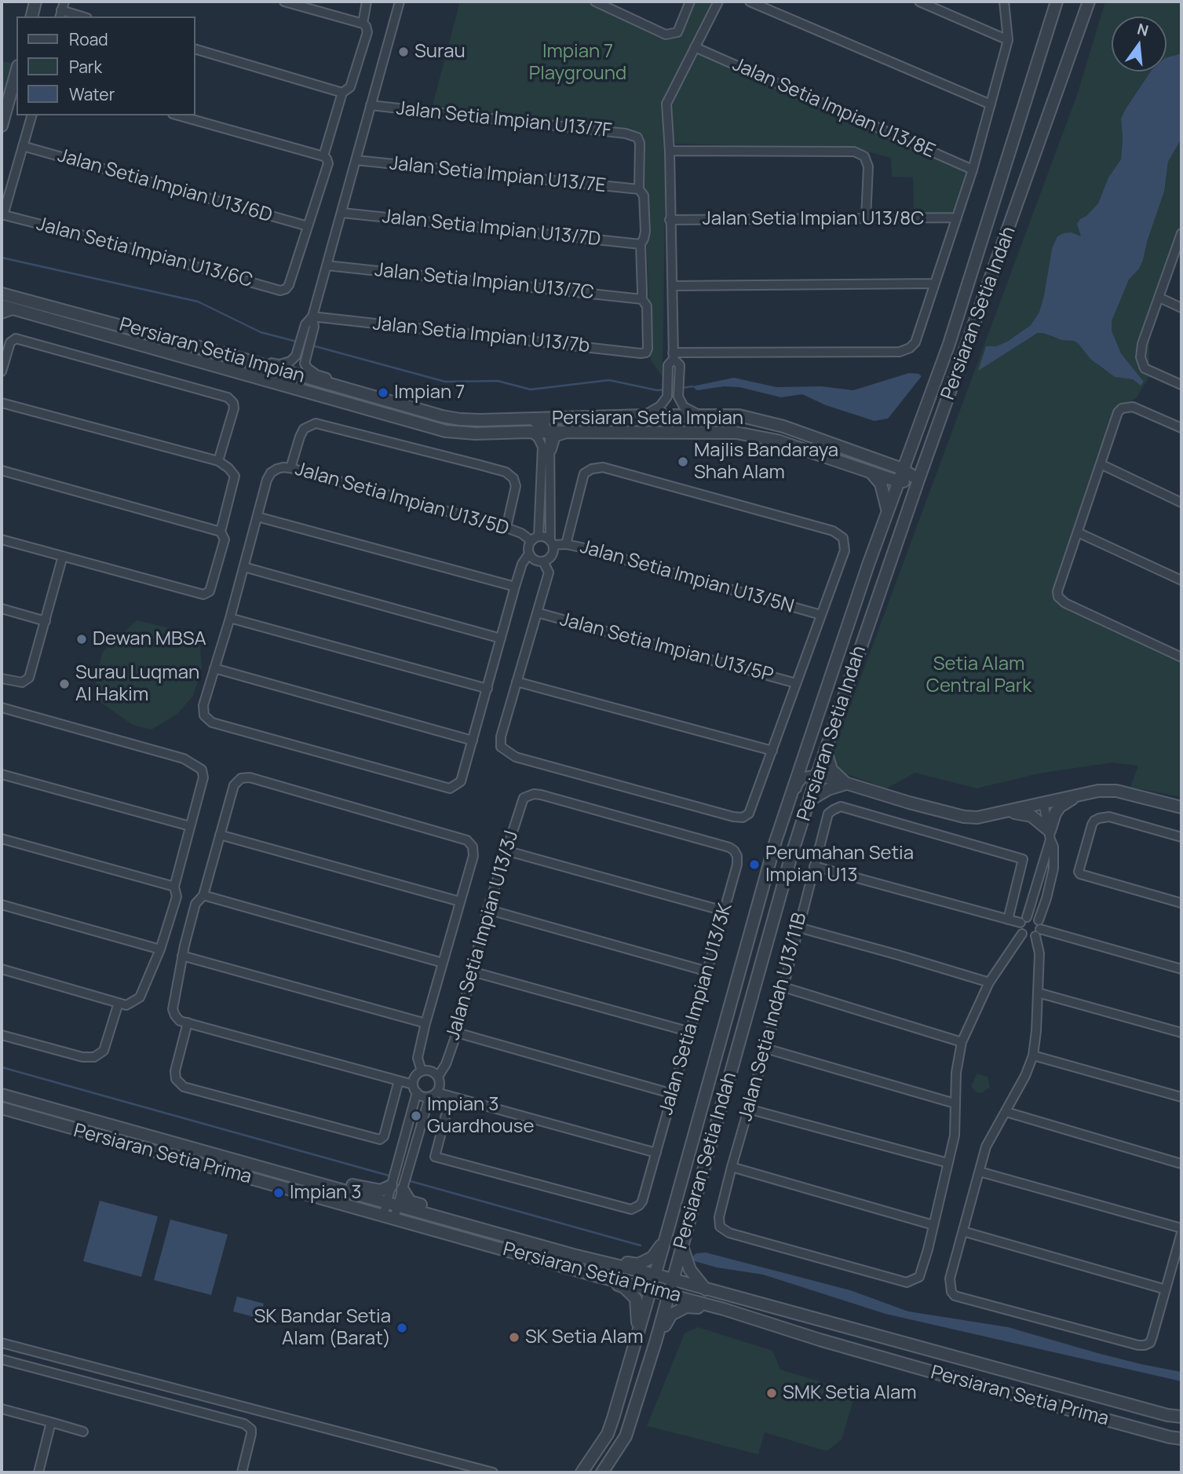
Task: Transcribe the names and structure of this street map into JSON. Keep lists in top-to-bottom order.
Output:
{
  "streets": {
    "street": [
      "Jalan Setia Impian U13/8E",
      "Jalan Setia Impian U13/7F",
      "Jalan Setia Impian U13/7E",
      "Jalan Setia Impian U13/6D",
      "Jalan Setia Impian U13/8C",
      "Jalan Setia Impian U13/7D",
      "Jalan Setia Impian U13/6C",
      "Jalan Setia Impian U13/7C",
      "Persiaran Setia Indah",
      "Jalan Setia Impian U13/7b",
      "Persiaran Setia Impian",
      "Jalan Setia Impian U13/5D",
      "Jalan Setia Impian U13/5N",
      "Jalan Setia Impian U13/5P",
      "Jalan Setia Impian U13/3J",
      "Jalan Setia Impian U13/3K",
      "Jalan Setia Indah U13/11B",
      "Persiaran Setia Prima"
    ]
  },
  "crossings": [
    ["Jalan Setia Impian U13/7F", "Jalan Setia Impian U13/7E"],
    ["Jalan Setia Impian U13/6D", "Jalan Setia Impian U13/6C"],
    ["Jalan Setia Impian U13/7C", "Jalan Setia Impian U13/7b"],
    ["Persiaran Setia Indah", "Persiaran Setia Impian"],
    ["Persiaran Setia Indah", "Persiaran Setia Prima"],
    ["Jalan Setia Impian U13/5D", "Jalan Setia Impian U13/5N"],
    ["Jalan Setia Impian U13/3J", "Jalan Setia Impian U13/3K"]
  ],
  "parks": ["Impian 7 Playground", "Setia Alam Central Park"],
  "places": [
    "Surau",
    "Impian 7",
    "Majlis Bandaraya Shah Alam",
    "Dewan MBSA",
    "Surau Luqman Al Hakim",
    "Perumahan Setia Impian U13",
    "Impian 3 Guardhouse",
    "Impian 3",
    "SK Bandar Setia Alam (Barat)",
    "SK Setia Alam",
    "SMK Setia Alam"
  ],
  "legend": ["Road", "Park", "Water"],
  "north": "top"
}
